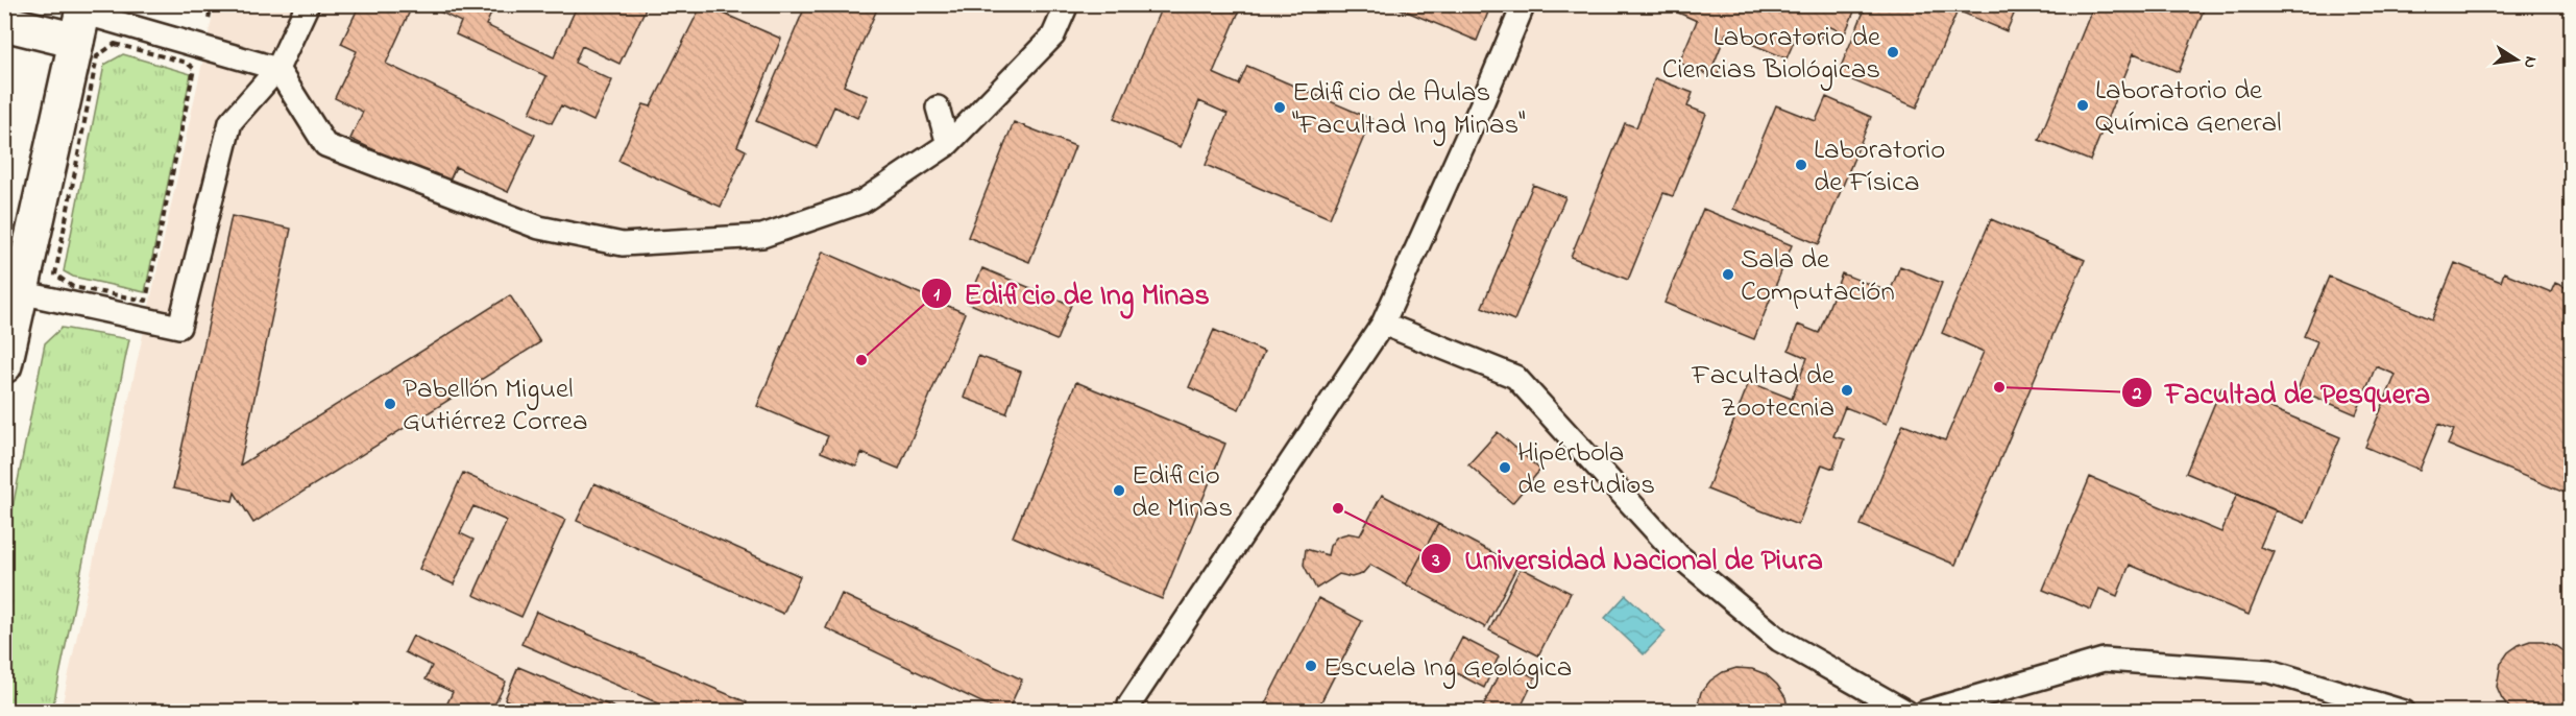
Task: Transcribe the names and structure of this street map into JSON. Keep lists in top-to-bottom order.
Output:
{
  "places": [
    "Laboratorio de Ciencias Biológicas",
    "Laboratorio de Química General",
    "Edificio de Aulas \"Facultad Ing Minas\"",
    "Laboratorio de Física",
    "Sala de Computación",
    "Edificio de Ing Minas",
    "Facultad de Pesquera",
    "Facultad de Zootecnia",
    "Pabellón Miguel Gutiérrez Correa",
    "Hipérbola de estudios",
    "Edificio de Minas",
    "Universidad Nacional de Piura",
    "Escuela Ing Geológica"
  ],
  "north": "right"
}
